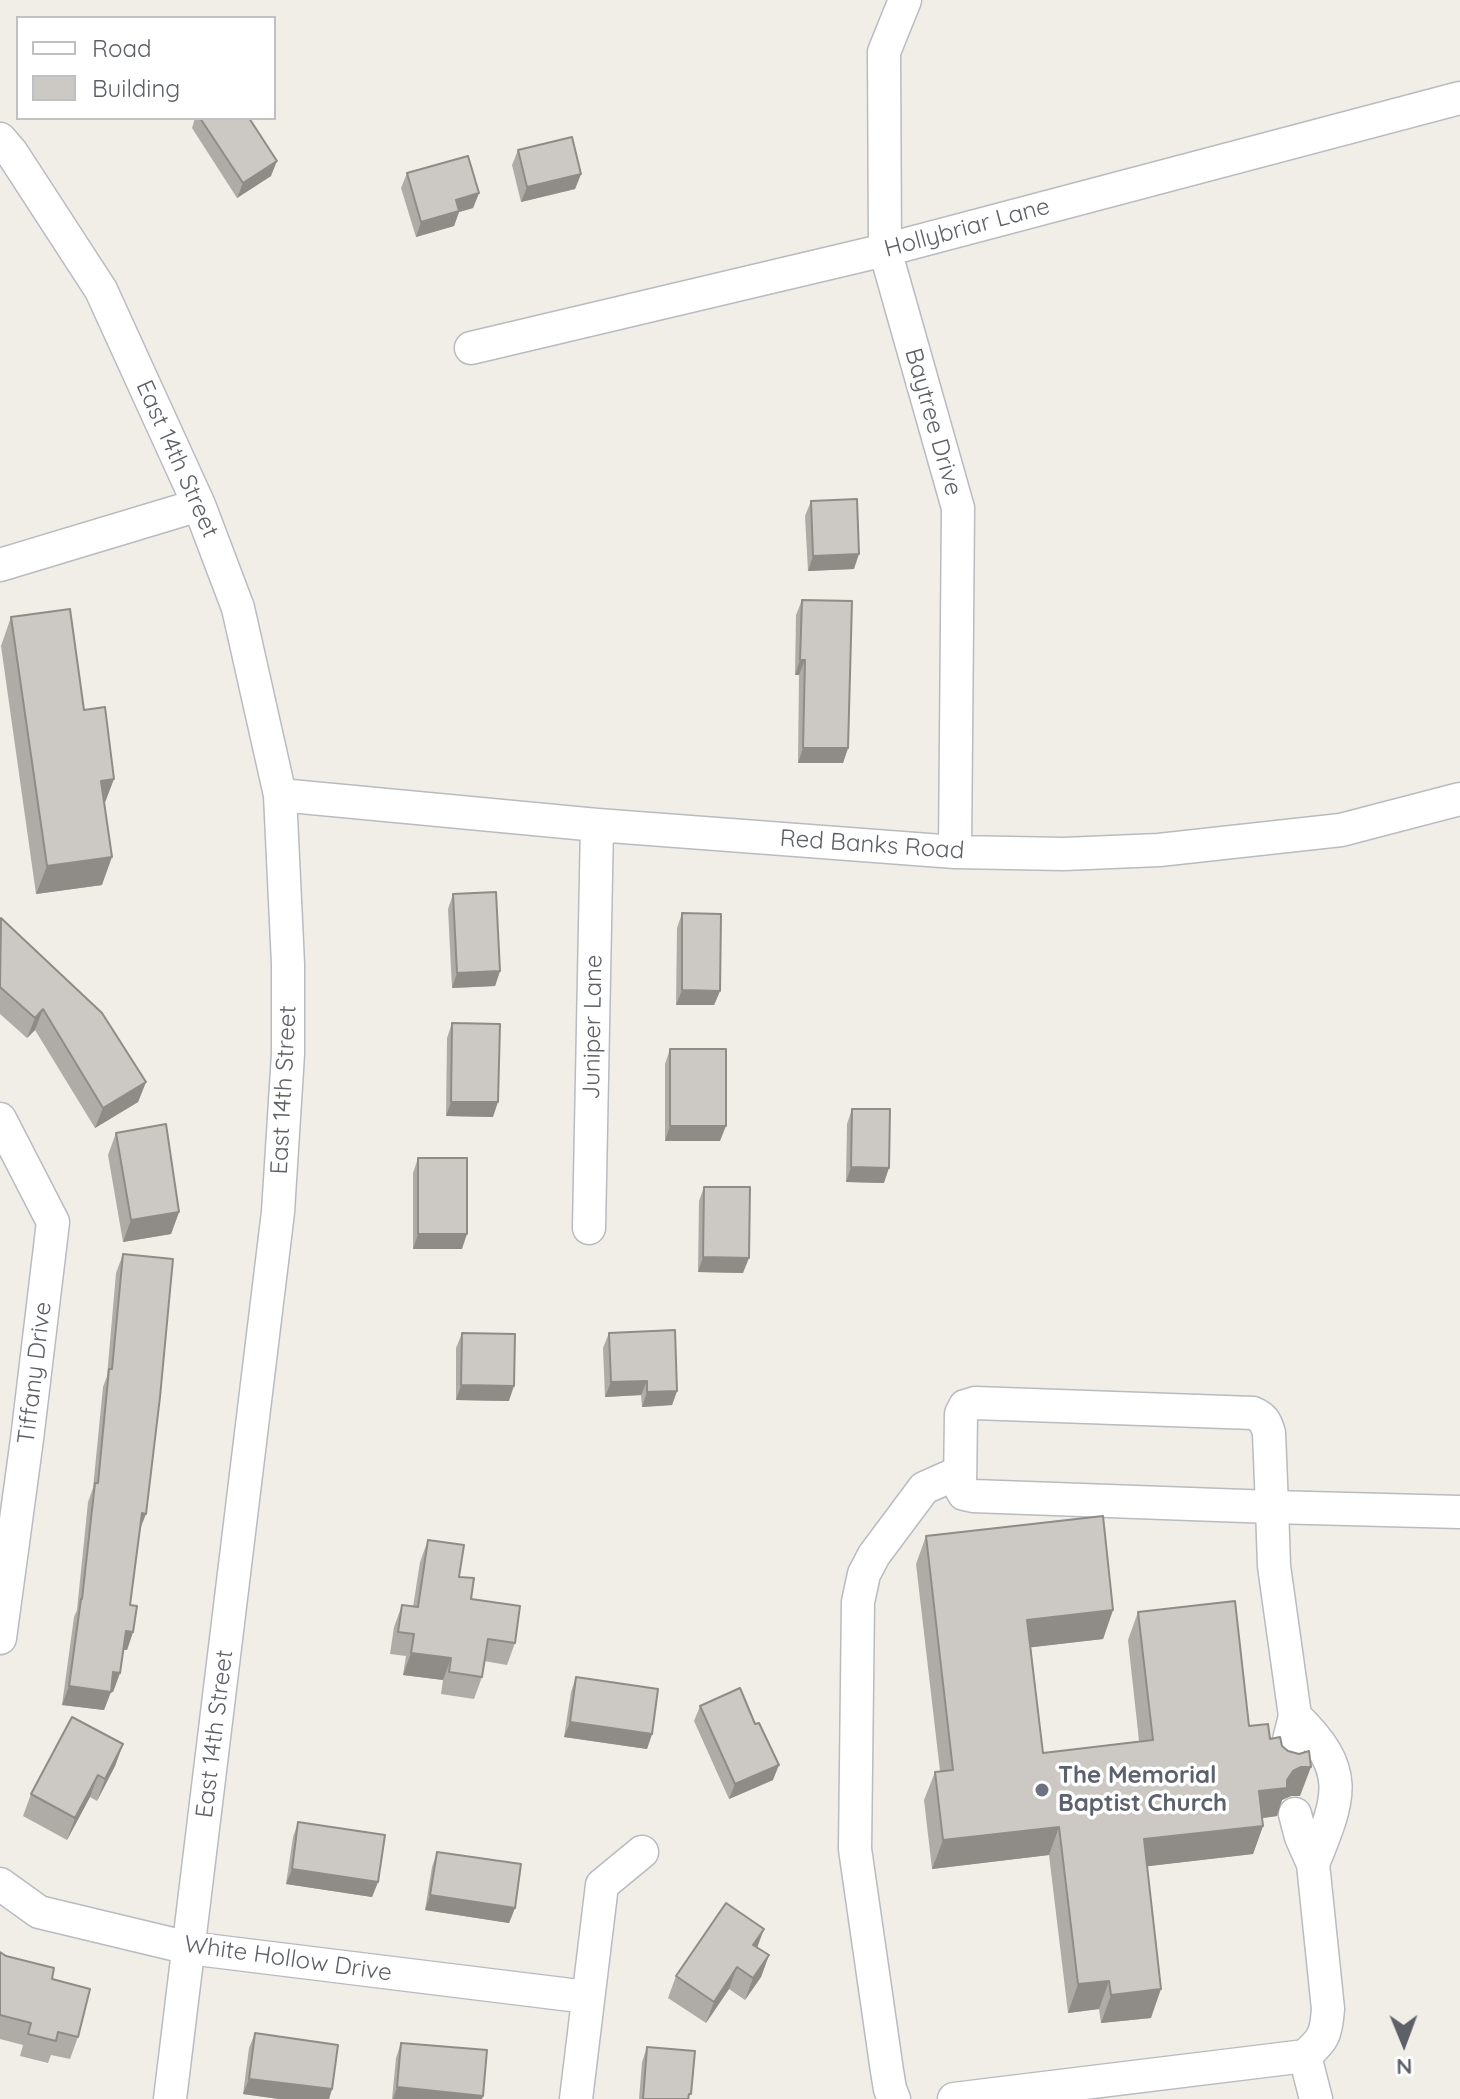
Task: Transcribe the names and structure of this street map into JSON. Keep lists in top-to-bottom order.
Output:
{
  "streets": {
    "street": [
      "Hollybriar Lane",
      "Baytree Drive",
      "East 14th Street",
      "Red Banks Road",
      "Juniper Lane",
      "Tiffany Drive",
      "White Hollow Drive"
    ]
  },
  "crossings": [
    ["Hollybriar Lane", "Baytree Drive"],
    ["Baytree Drive", "Red Banks Road"],
    ["East 14th Street", "Red Banks Road"],
    ["East 14th Street", "White Hollow Drive"],
    ["Red Banks Road", "Juniper Lane"]
  ],
  "places": ["The Memorial Baptist Church"],
  "legend": ["Road", "Building"],
  "north": "bottom"
}
